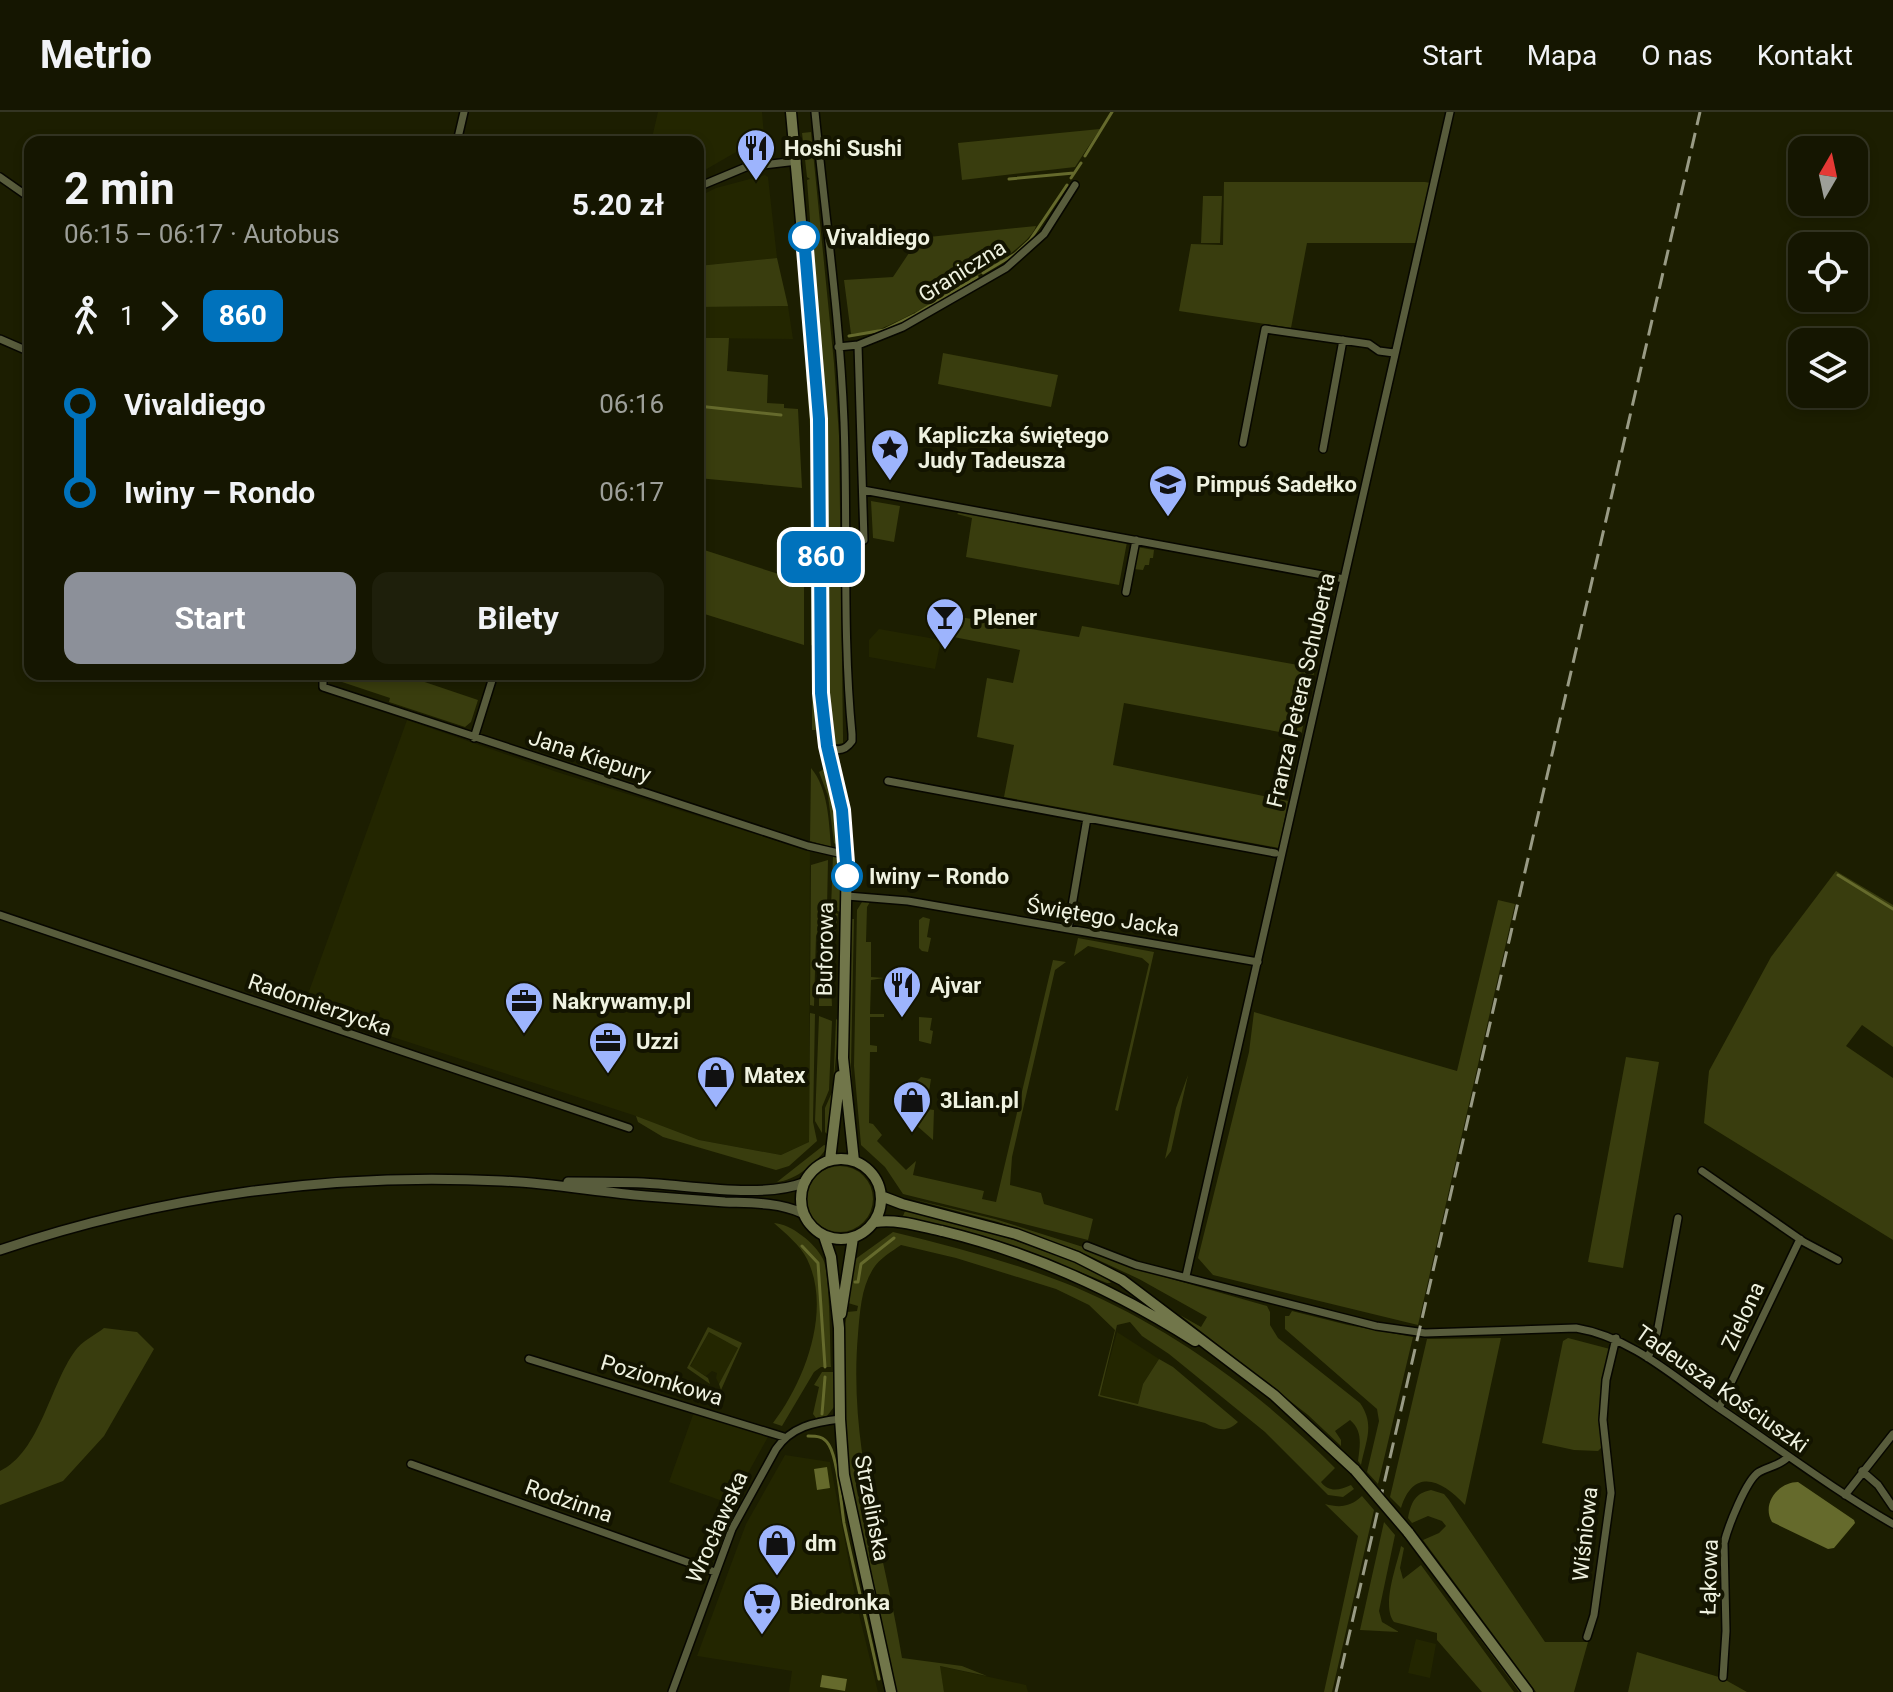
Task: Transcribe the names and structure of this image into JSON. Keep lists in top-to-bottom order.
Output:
{
  "streets": {
    "main road": ["Buforowa", "Strzelińska"],
    "street": [
      "Graniczna",
      "Franza Petera Schuberta",
      "Jana Kiepury",
      "Świętego Jacka",
      "Radomierzycka",
      "Zielona",
      "Poziomkowa",
      "Tadeusza Kościuszki",
      "Rodzinna",
      "Wrocławska",
      "Wiśniowa",
      "Łąkowa"
    ]
  },
  "crossings": [
    ["Franza Petera Schuberta", "Świętego Jacka"],
    ["Franza Petera Schuberta", "Tadeusza Kościuszki"],
    ["Jana Kiepury", "Buforowa"],
    ["Świętego Jacka", "Buforowa"],
    ["Buforowa", "Strzelińska"],
    ["Zielona", "Tadeusza Kościuszki"],
    ["Poziomkowa", "Wrocławska"],
    ["Tadeusza Kościuszki", "Wiśniowa"],
    ["Tadeusza Kościuszki", "Łąkowa"],
    ["Rodzinna", "Wrocławska"]
  ],
  "places": {
    "restaurant": ["Hoshi Sushi", "Ajvar"],
    "other": ["Vivaldiego", "Iwiny – Rondo"],
    "place": ["Kapliczka świętego Judy Tadeusza"],
    "school or university": ["Pimpuś Sadełko"],
    "bar": ["Plener"],
    "office": ["Nakrywamy.pl", "Uzzi"],
    "shop": ["Matex", "3Lian.pl", "dm"],
    "supermarket": ["Biedronka"]
  },
  "lines": ["bus line 860"],
  "north": "top",
  "page": {
    "header": "Metrio",
    "nav": [
      "Start",
      "Mapa",
      "O nas",
      "Kontakt"
    ],
    "on_map": "860",
    "heading": ["2 min", "06:15 – 06:17 · Autobus", "5.20 zł"],
    "legs": ["1", "860"],
    "list": [
      {
        "name": "Vivaldiego",
        "value": "06:16"
      },
      {
        "name": "Iwiny – Rondo",
        "value": "06:17"
      }
    ],
    "buttons": ["Start", "Bilety"]
  }
}
